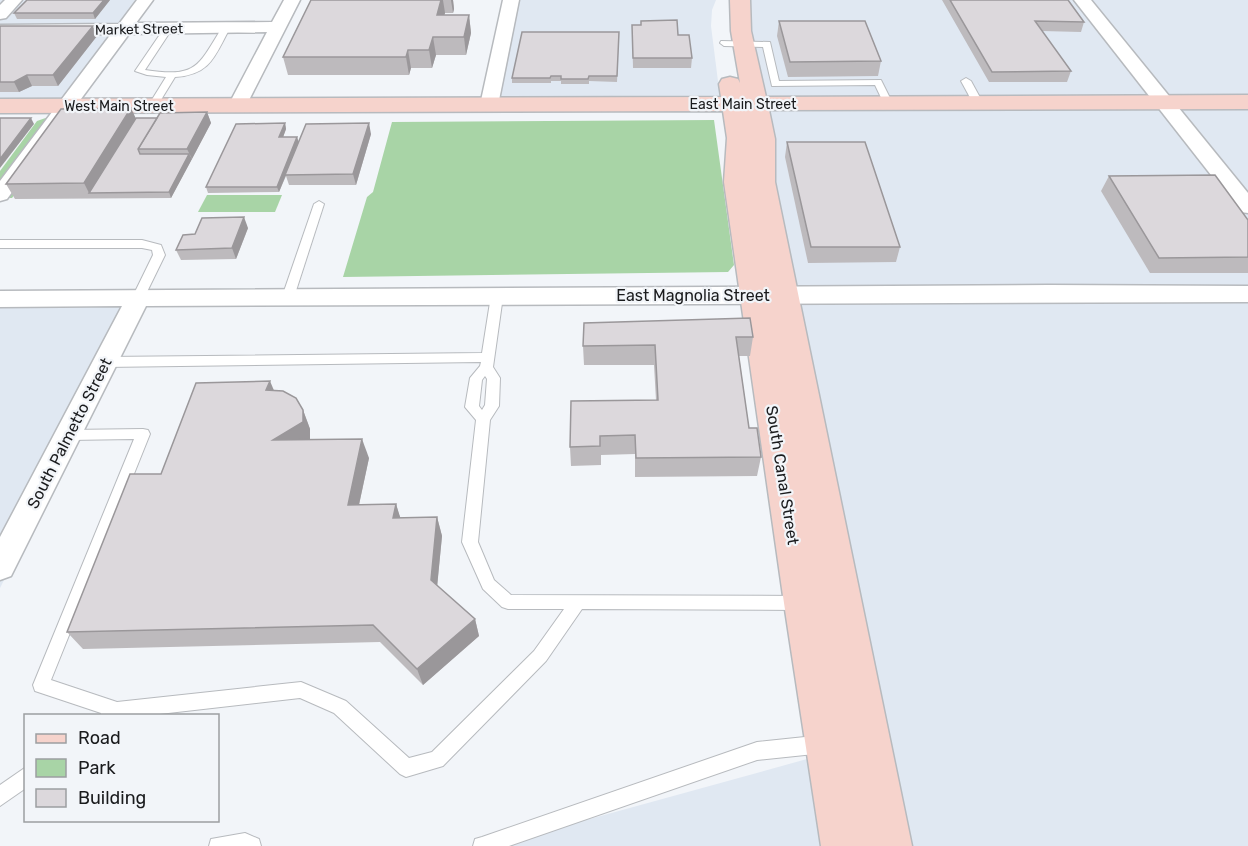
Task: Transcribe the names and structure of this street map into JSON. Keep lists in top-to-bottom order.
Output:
{
  "streets": {
    "street": [
      "Market Street",
      "East Main Street",
      "West Main Street",
      "East Magnolia Street",
      "South Palmetto Street",
      "South Canal Street"
    ]
  },
  "crossings": [
    ["East Main Street", "West Main Street"],
    ["East Magnolia Street", "South Palmetto Street"],
    ["East Magnolia Street", "South Canal Street"]
  ],
  "legend": ["Road", "Park", "Building"]
}
